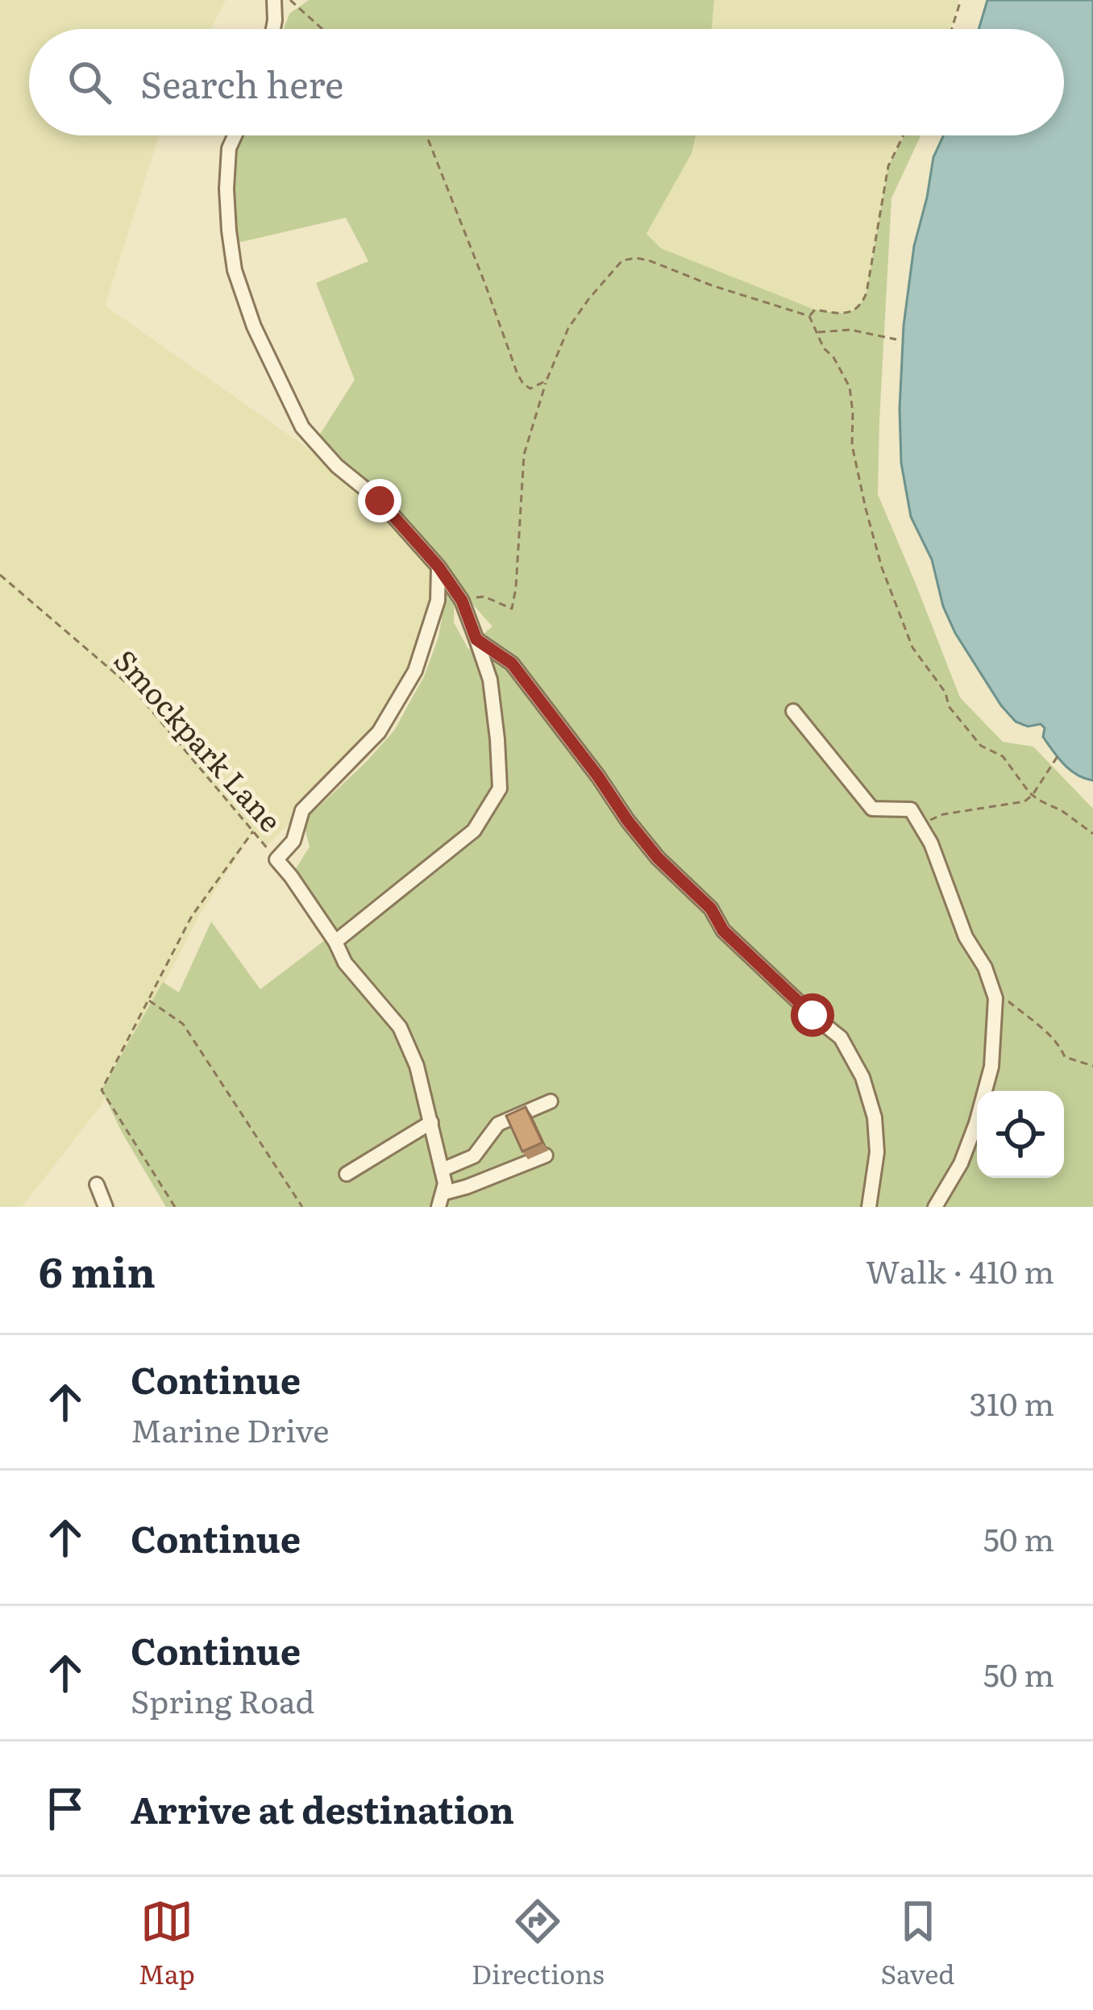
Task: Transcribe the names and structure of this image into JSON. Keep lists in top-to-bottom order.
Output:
{
  "streets": {
    "path": ["Smockpark Lane"]
  },
  "page": {
    "search": "Search here",
    "heading": ["6 min", "Walk · 410 m"],
    "list": [
      ["Continue", "Marine Drive", "310 m"],
      ["Continue", "50 m"],
      ["Continue", "Spring Road", "50 m"],
      "Arrive at destination"
    ],
    "nav": ["Map", "Directions", "Saved"]
  }
}
